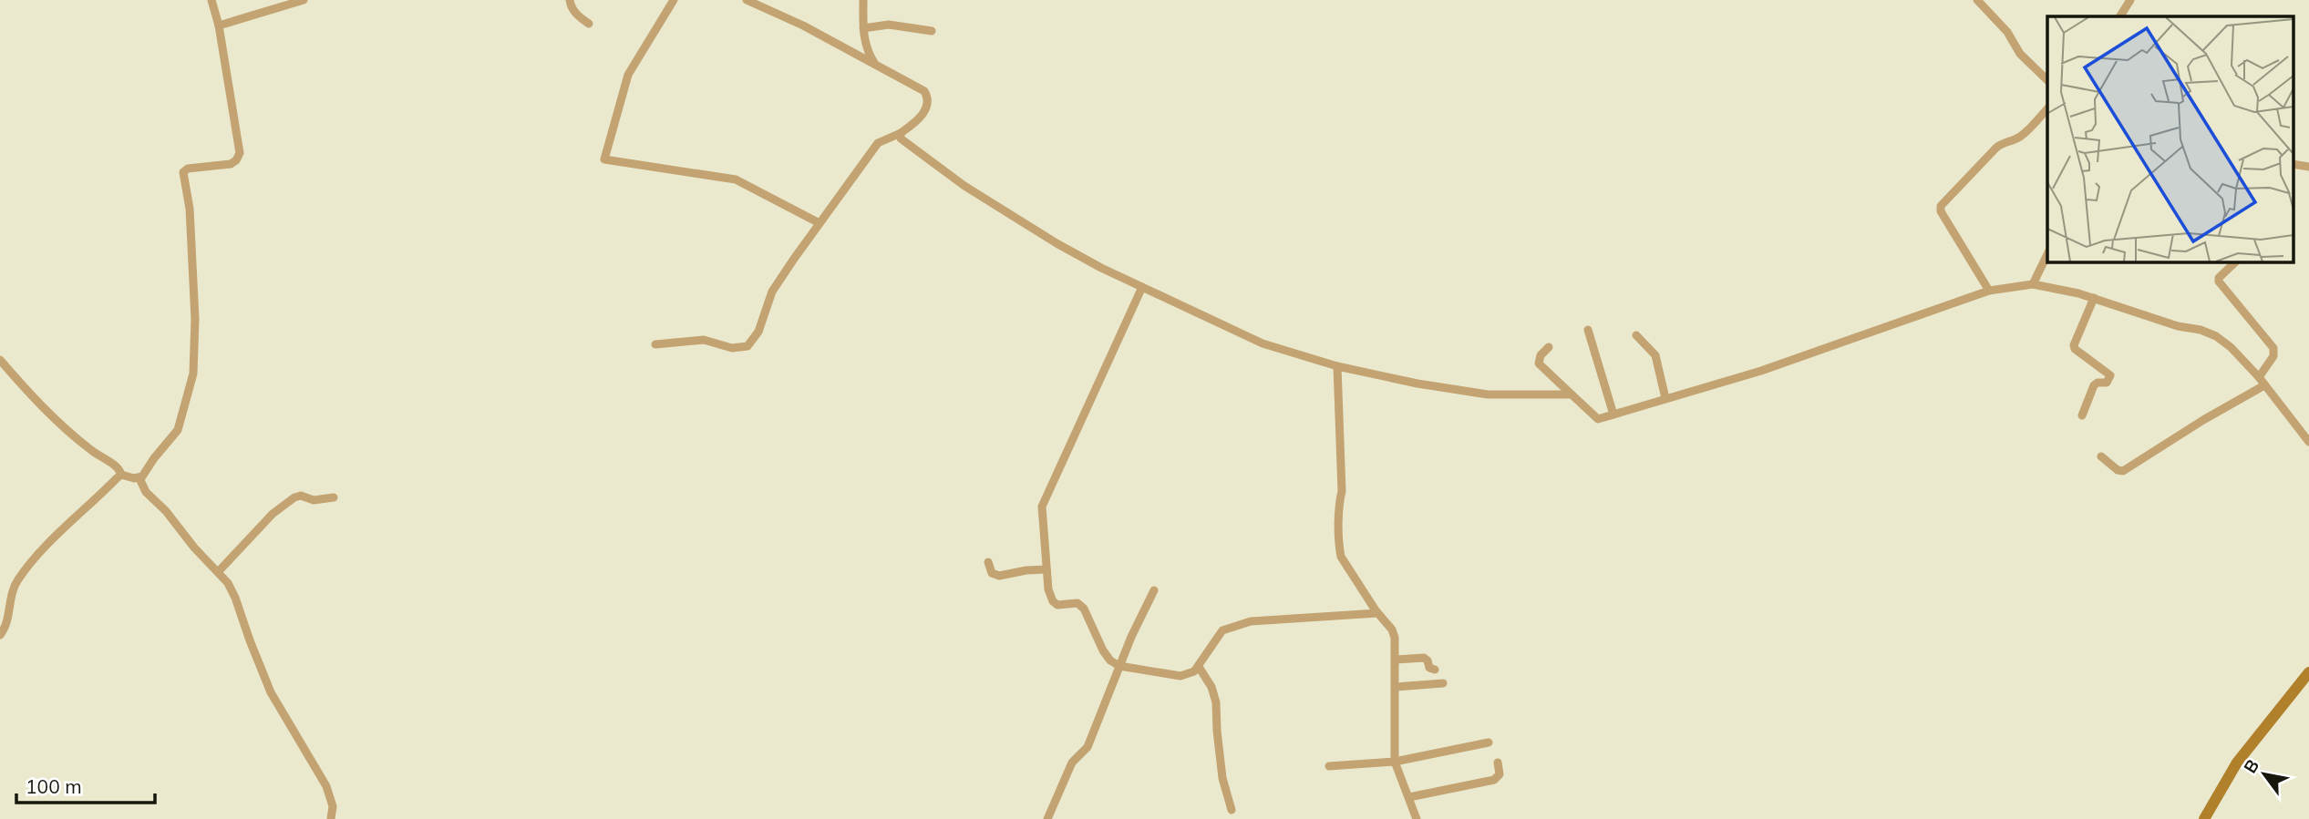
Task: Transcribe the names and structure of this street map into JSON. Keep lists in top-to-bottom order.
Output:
{
  "scale_bar": "100 m",
  "north": "top left"
}
